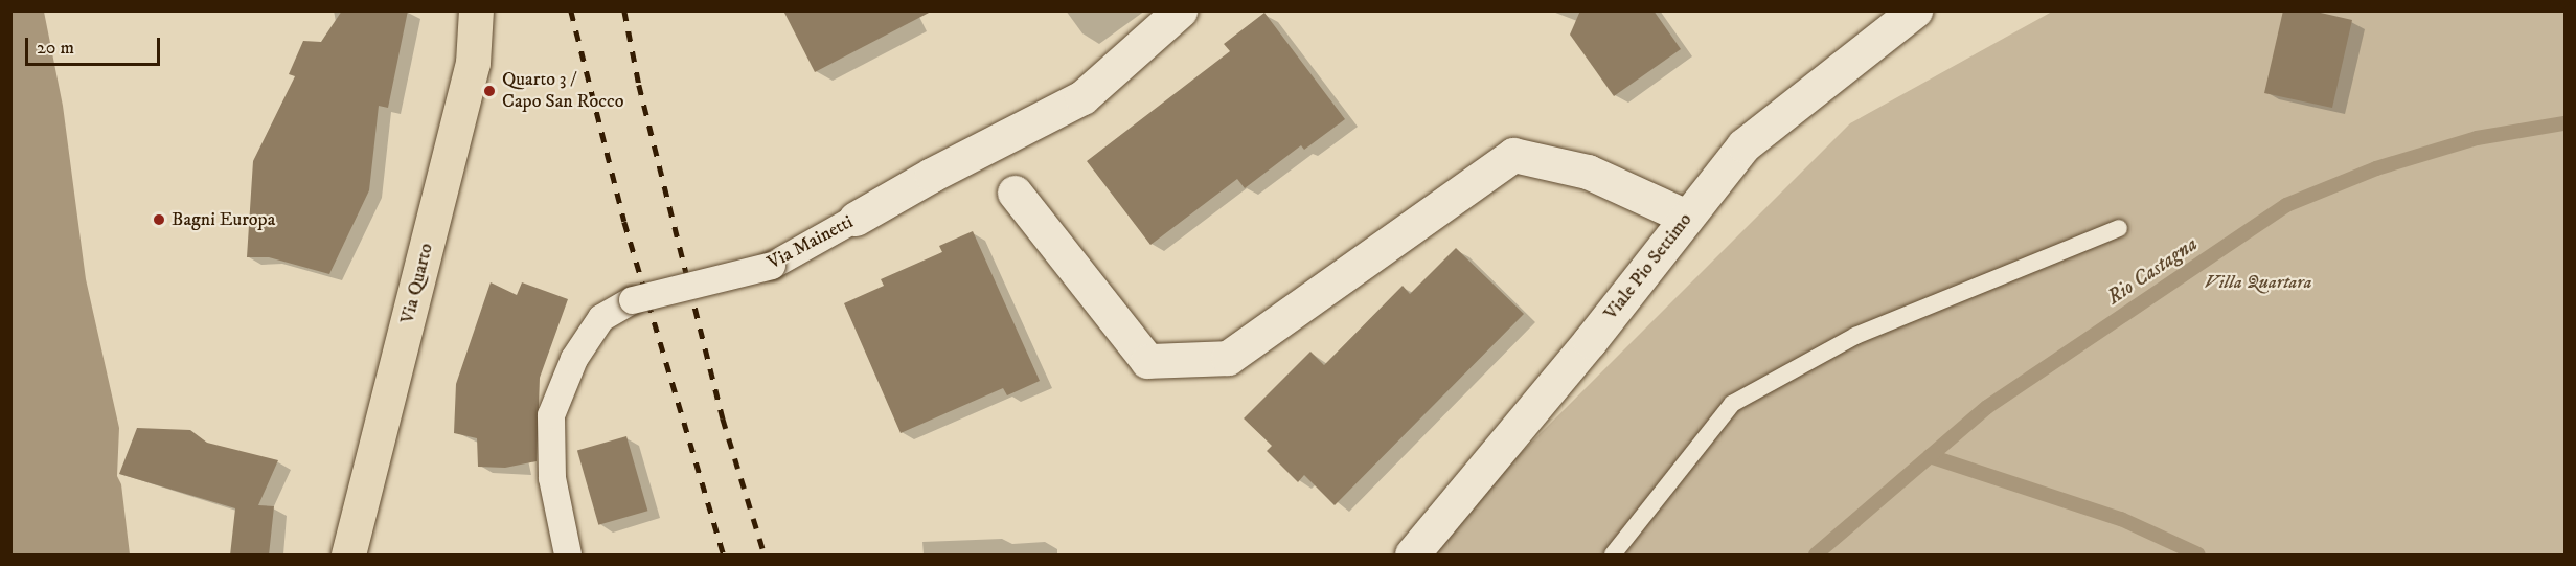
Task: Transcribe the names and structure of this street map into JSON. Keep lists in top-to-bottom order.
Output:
{
  "streets": {
    "main road": ["Via Quarto"],
    "street": ["Via Mainetti", "Viale Pio Settimo"]
  },
  "water": ["Rio Castagna"],
  "parks": ["Villa Quartara"],
  "places": ["Quarto 3 / Capo San Rocco", "Bagni Europa"],
  "scale_bar": "20 m"
}
